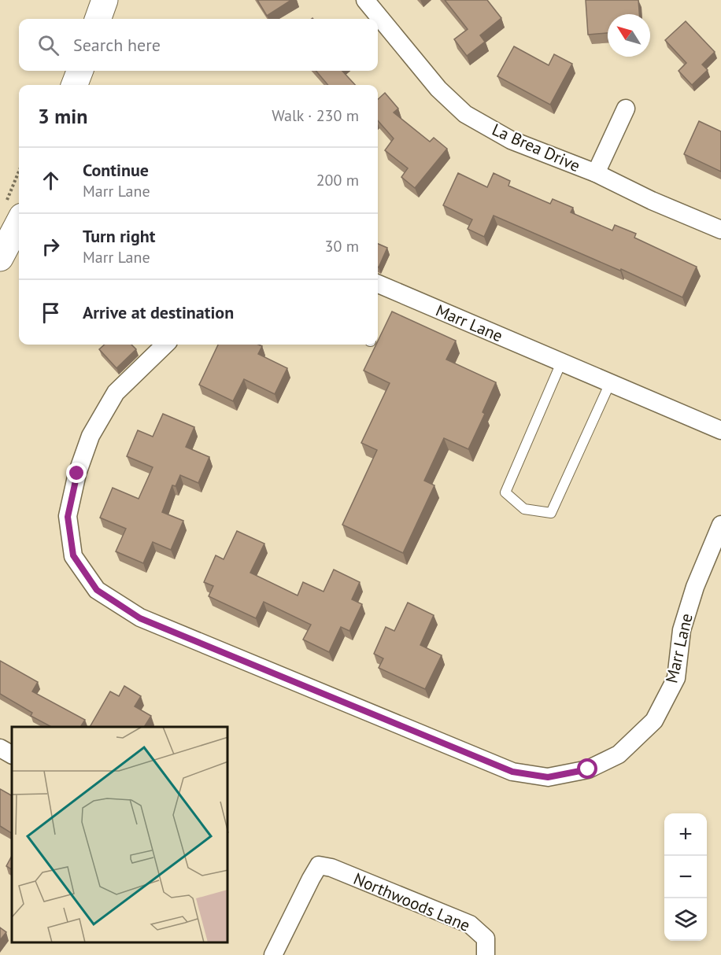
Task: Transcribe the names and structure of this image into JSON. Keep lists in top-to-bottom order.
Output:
{
  "streets": {
    "street": ["La Brea Drive", "Marr Lane", "Northwoods Lane"]
  },
  "north": "top left",
  "page": {
    "search": "Search here",
    "heading": ["3 min", "Walk · 230 m"],
    "list": [
      ["Continue", "Marr Lane", "200 m"],
      ["Turn right", "Marr Lane", "30 m"],
      "Arrive at destination"
    ],
    "map_buttons": ["+", "−"]
  }
}
